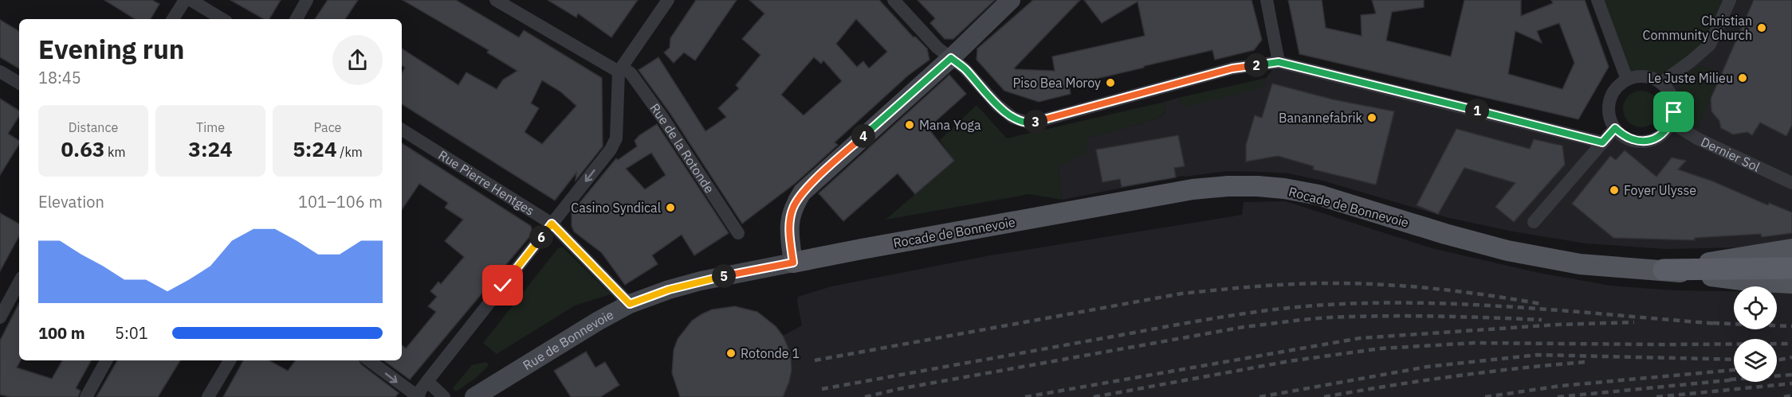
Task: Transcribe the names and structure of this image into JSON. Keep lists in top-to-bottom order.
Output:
{
  "streets": {
    "highway": ["Rocade de Bonnevoie"],
    "main road": ["Rue de Bonnevoie"],
    "street": ["Rue de la Rotonde", "Dernier Sol", "Rue Pierre Hentges"]
  },
  "crossings": [
    ["Rue Pierre Hentges", "Rue de Bonnevoie"],
    ["Rocade de Bonnevoie", "Rue de Bonnevoie"]
  ],
  "places": [
    "Christian Community Church",
    "Le Juste Milieu",
    "Piso Bea Moroy",
    "Banannefabrik",
    "Mana Yoga",
    "Foyer Ulysse",
    "Casino Syndical",
    "Rotonde 1"
  ],
  "page": {
    "heading": ["Evening run", "18:45"],
    "pins": [
      "2",
      "1",
      "3",
      "4",
      "6",
      "5"
    ],
    "stats": [
      ["Distance", "0.63 km"],
      ["Time", "3:24"],
      ["Pace", "5:24 /km"]
    ],
    "chart": ["Elevation", "101–106 m"],
    "list": [
      {
        "name": "100 m",
        "note": "5:01"
      }
    ]
  }
}
